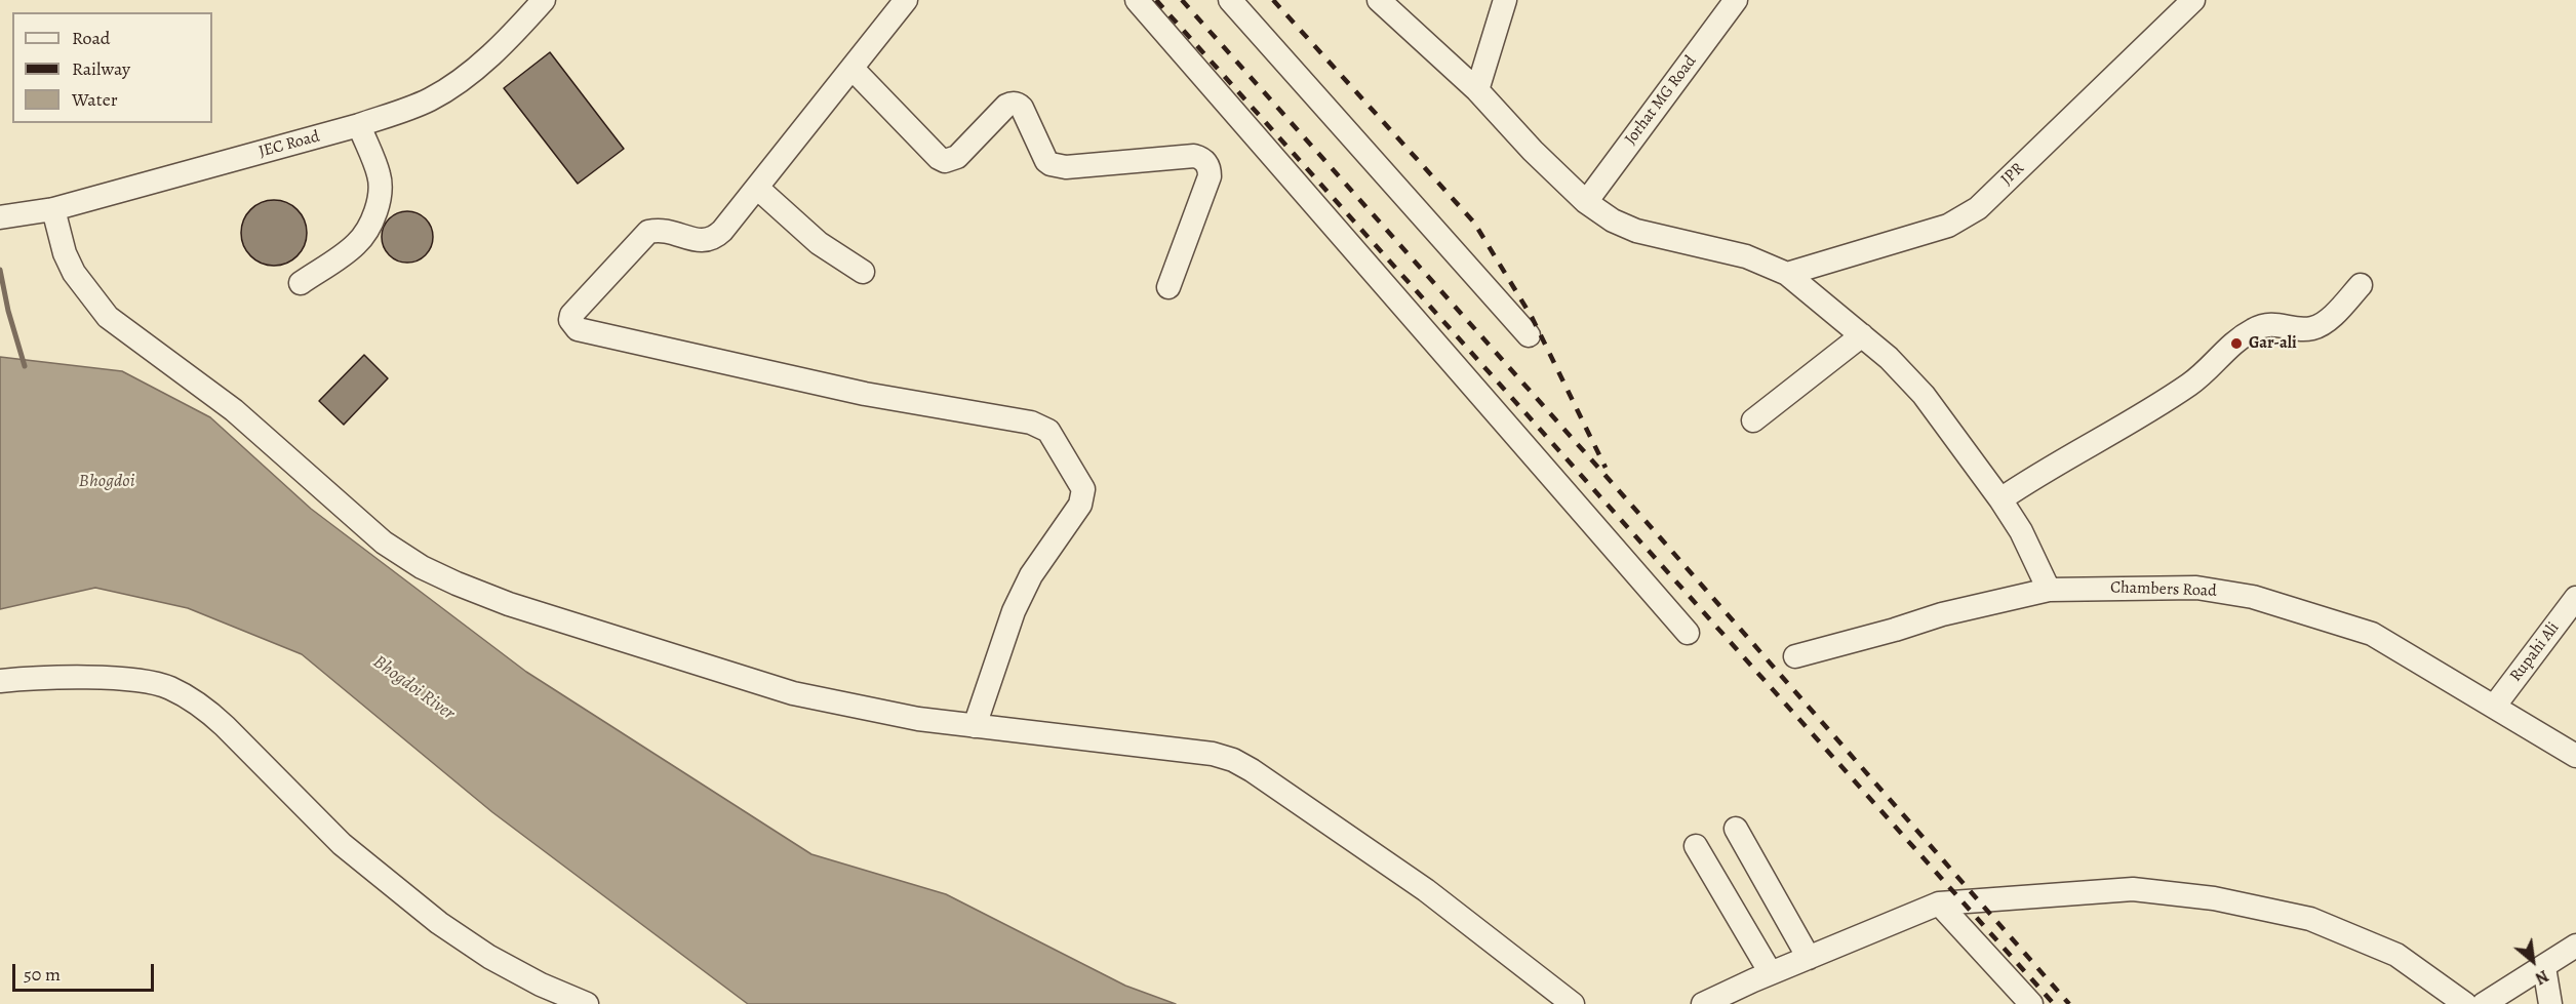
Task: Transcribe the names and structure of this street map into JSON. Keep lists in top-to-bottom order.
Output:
{
  "streets": {
    "street": [
      "Jorhat MG Road",
      "JEC Road",
      "JPR",
      "Chambers Road",
      "Rupahi Ali"
    ]
  },
  "crossings": [
    ["Chambers Road", "Rupahi Ali"]
  ],
  "water": ["Bhogdoi", "Bhogdoi River"],
  "places": ["Gar-ali"],
  "legend": ["Road", "Railway", "Water"],
  "scale_bar": "50 m",
  "north": "bottom right"
}
